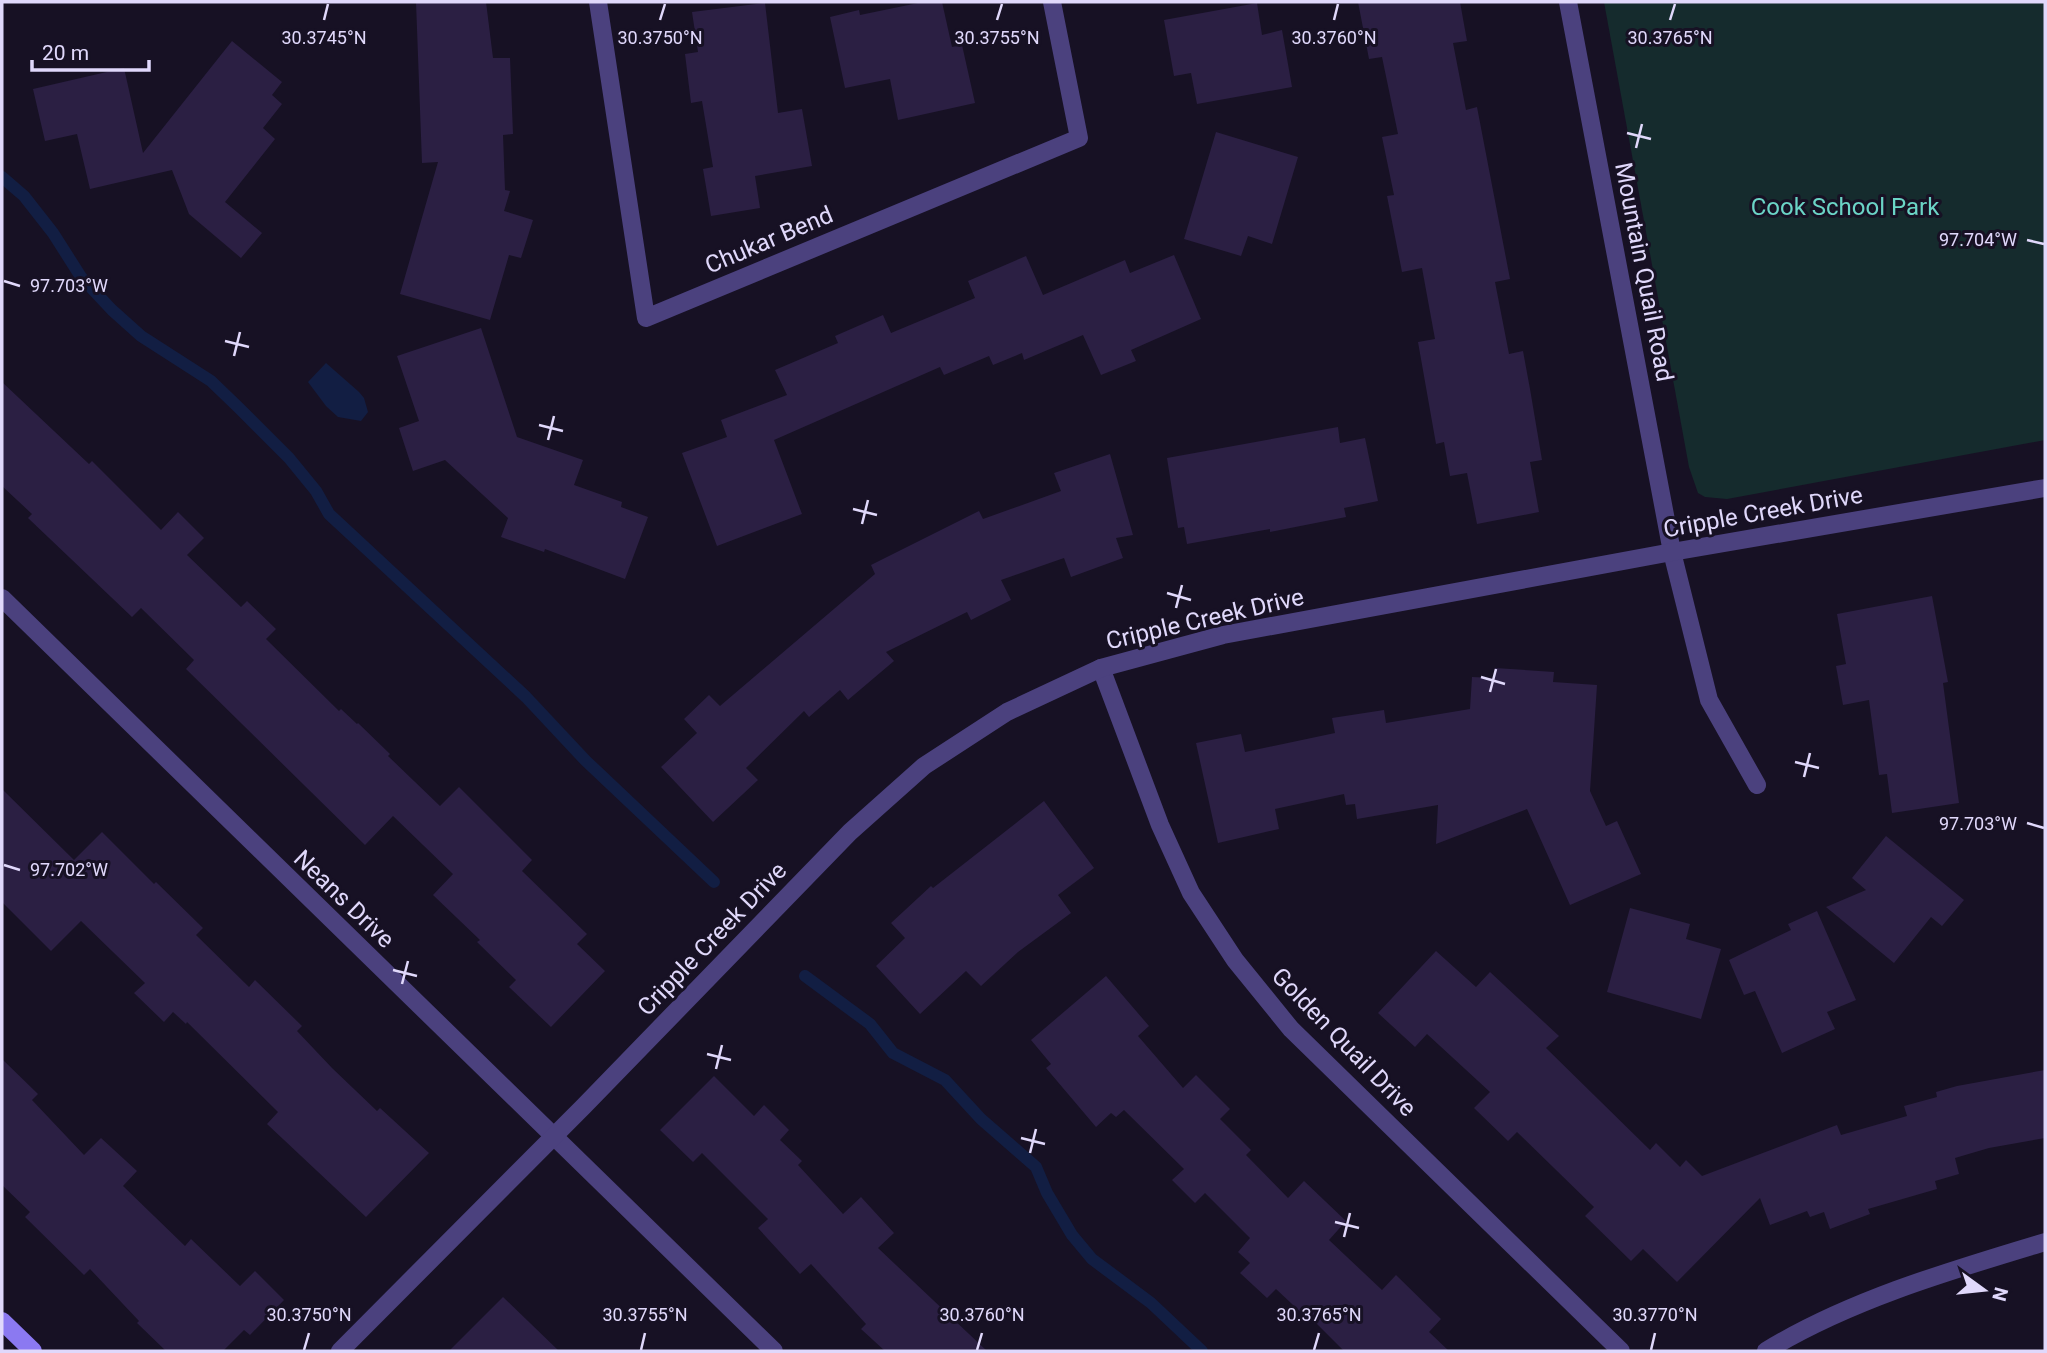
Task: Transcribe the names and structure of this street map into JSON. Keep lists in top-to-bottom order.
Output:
{
  "streets": {
    "street": [
      "Chukar Bend",
      "Mountain Quail Road",
      "Cripple Creek Drive",
      "Neans Drive",
      "Golden Quail Drive"
    ]
  },
  "crossings": [
    ["Mountain Quail Road", "Cripple Creek Drive"],
    ["Cripple Creek Drive", "Neans Drive"],
    ["Cripple Creek Drive", "Golden Quail Drive"]
  ],
  "parks": ["Cook School Park"],
  "scale_bar": "20 m",
  "north": "right",
  "coordinates": [
    "30.3745°N",
    "30.3750°N",
    "30.3755°N",
    "30.3760°N",
    "30.3765°N",
    "97.704°W",
    "97.703°W",
    "97.702°W",
    "30.3770°N"
  ]
}
